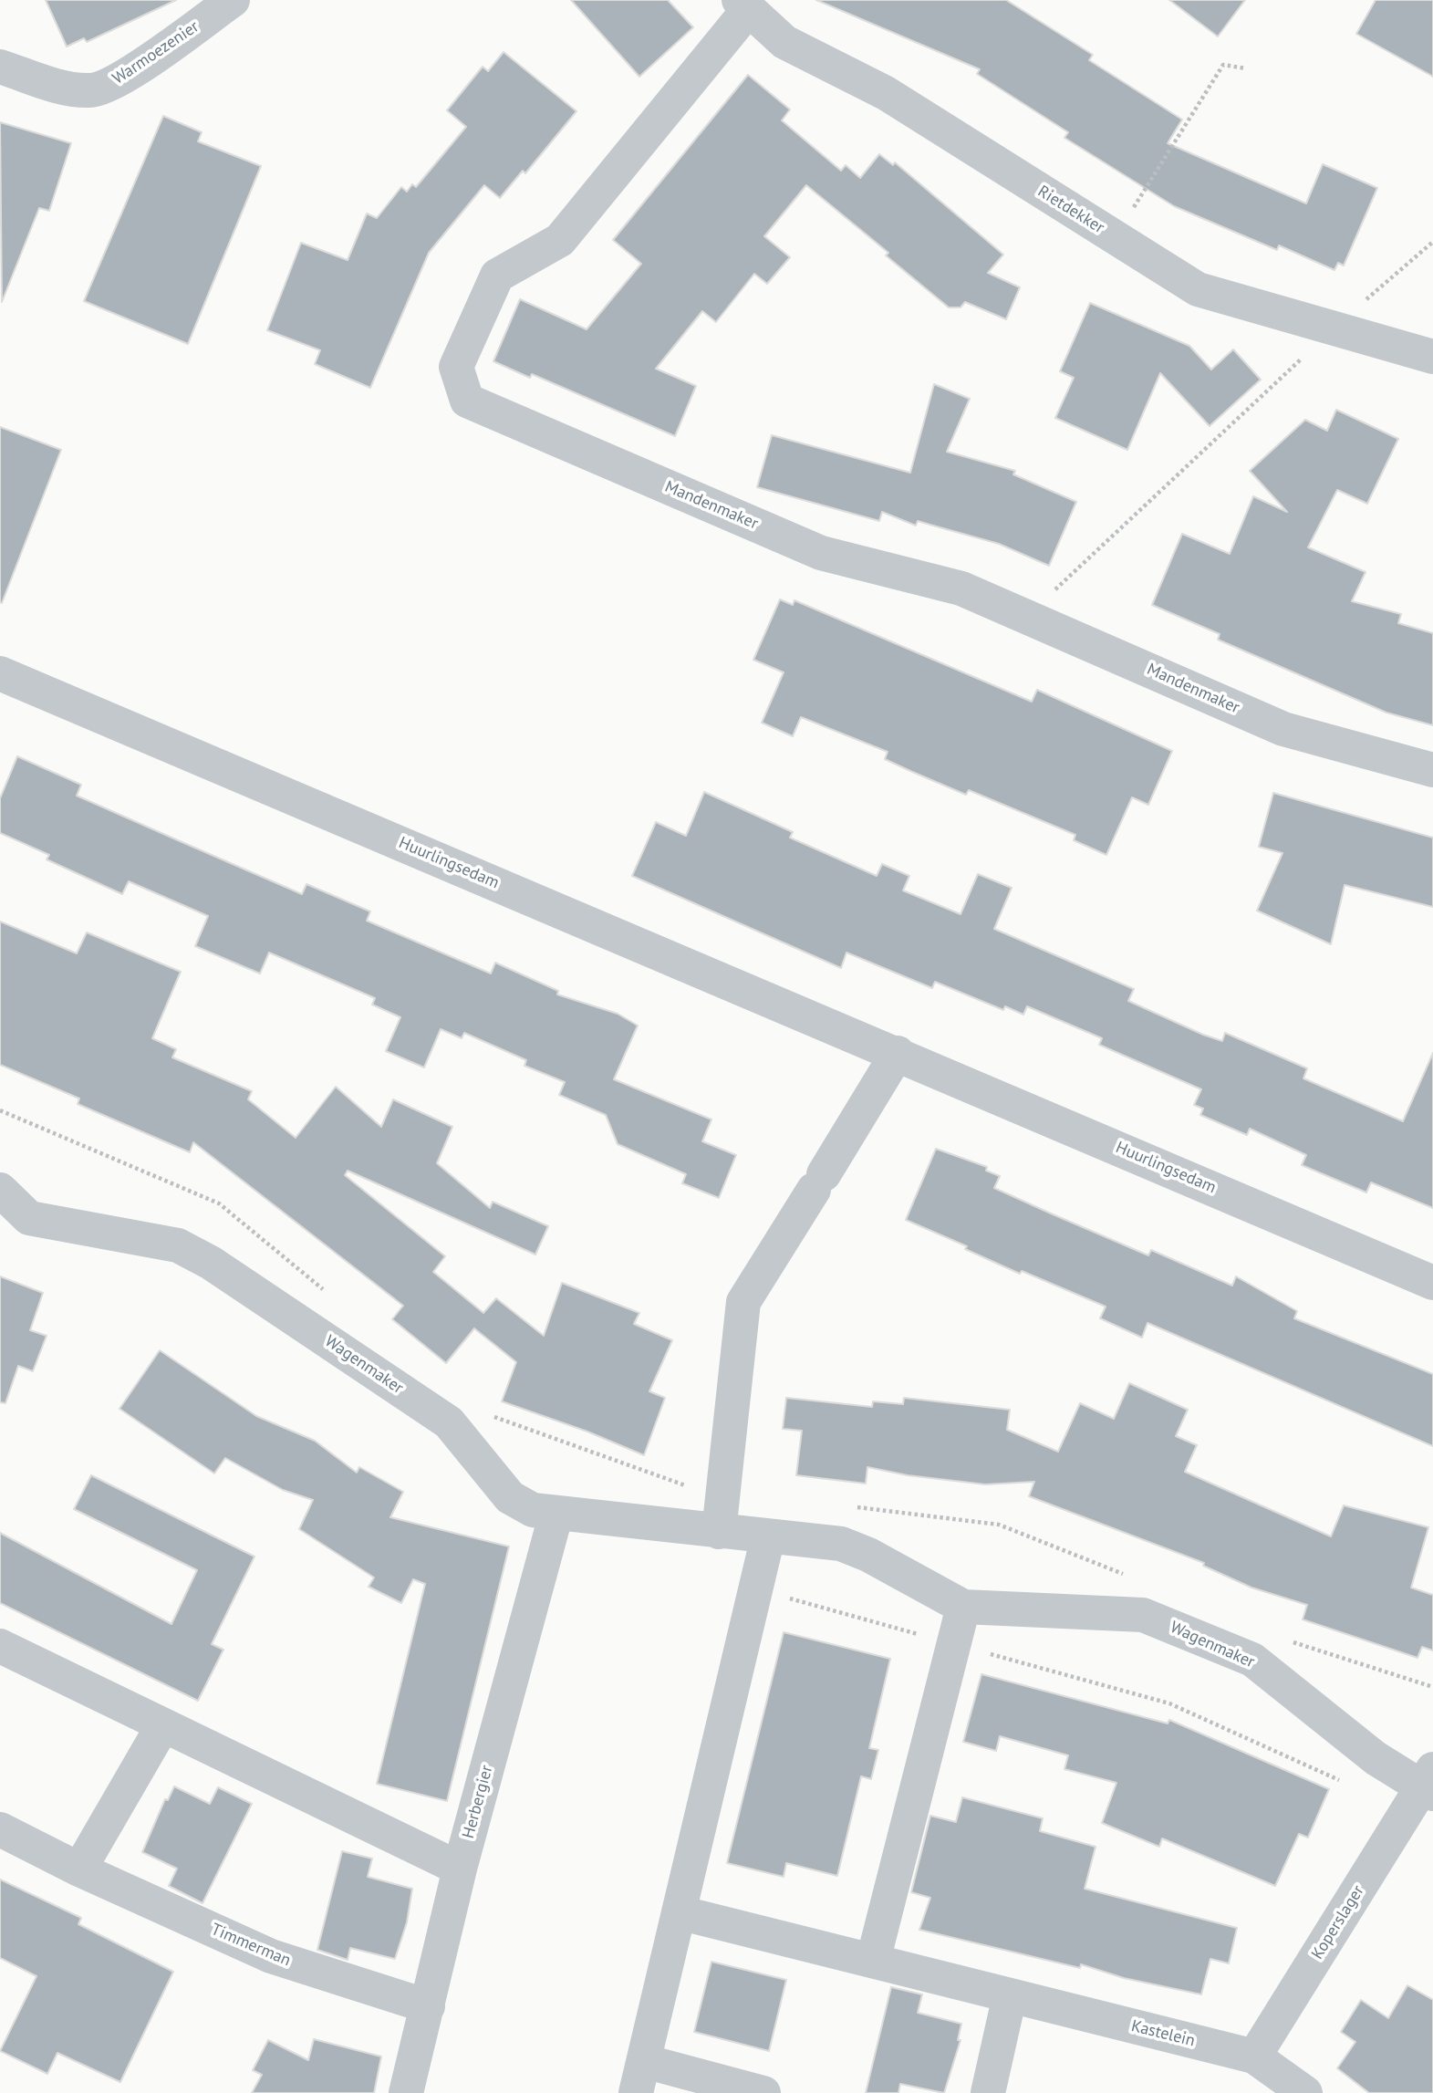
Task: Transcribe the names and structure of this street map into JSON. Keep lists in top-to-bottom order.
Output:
{
  "streets": {
    "street": [
      "Warmoezenier",
      "Rietdekker",
      "Mandenmaker",
      "Huurlingsedam",
      "Wagenmaker",
      "Herbergier",
      "Koperslager",
      "Timmerman",
      "Kastelein"
    ]
  },
  "crossings": [
    ["Rietdekker", "Mandenmaker"],
    ["Wagenmaker", "Herbergier"],
    ["Wagenmaker", "Koperslager"],
    ["Herbergier", "Timmerman"],
    ["Koperslager", "Kastelein"]
  ]
}
